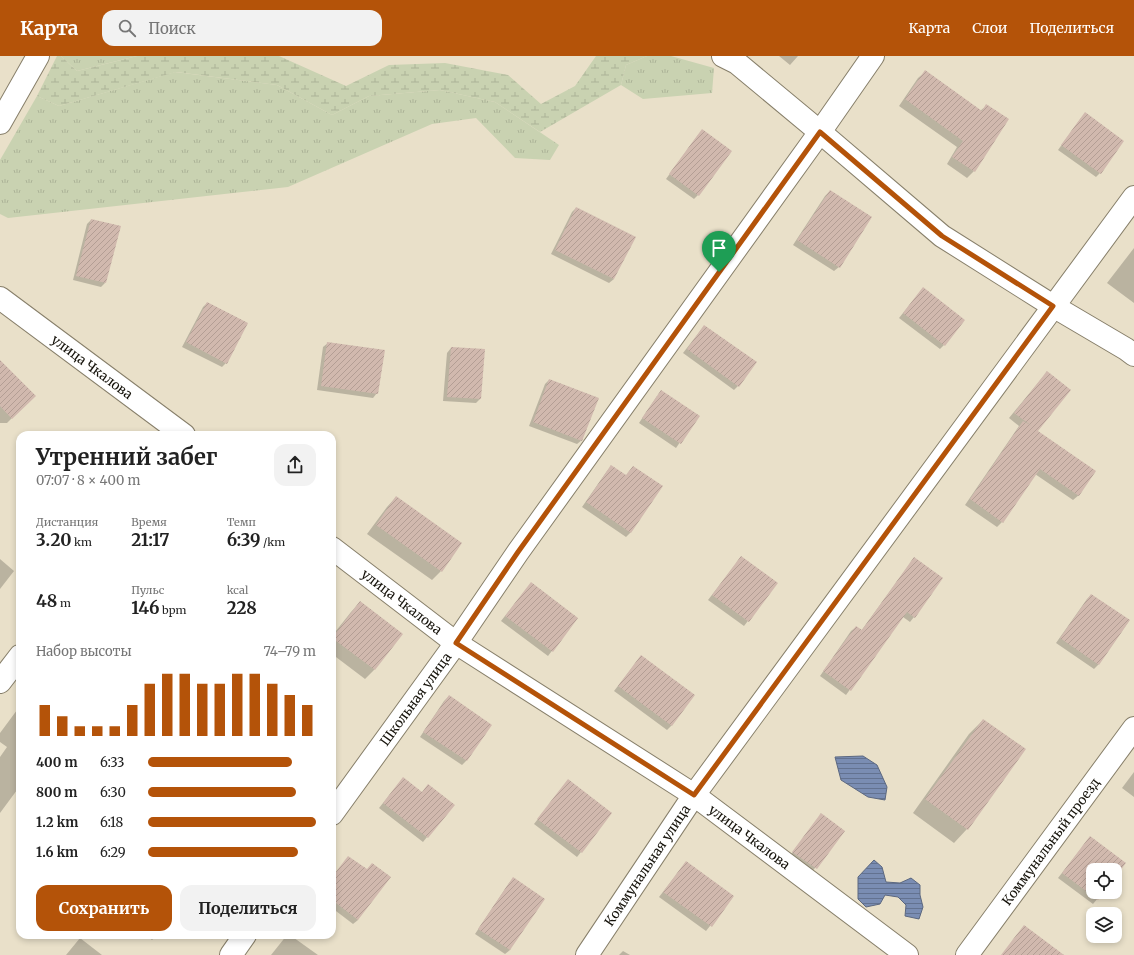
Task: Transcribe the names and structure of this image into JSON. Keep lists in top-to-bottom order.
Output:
{
  "streets": {
    "street": [
      "улица Чкалова",
      "Школьная улица",
      "Коммунальный проезд",
      "Коммунальная улица"
    ]
  },
  "crossings": [
    ["улица Чкалова", "Школьная улица"],
    ["улица Чкалова", "Коммунальная улица"]
  ],
  "page": {
    "header": "Карта",
    "search": "Поиск",
    "nav": ["Карта", "Слои", "Поделиться"],
    "heading": ["Утренний забег", "07:07 · 8 × 400 m"],
    "stats": [
      ["Дистанция", "3.20 km"],
      ["Время", "21:17"],
      ["Темп", "6:39 /km"],
      ["48 m"],
      ["Пульс", "146 bpm"],
      ["kcal", "228"]
    ],
    "chart": ["Набор высоты", "74–79 m"],
    "list": [
      {
        "name": "400 m",
        "note": "6:33"
      },
      {
        "name": "800 m",
        "note": "6:30"
      },
      {
        "name": "1.2 km",
        "note": "6:18"
      },
      {
        "name": "1.6 km",
        "note": "6:29"
      }
    ],
    "buttons": ["Сохранить", "Поделиться"]
  }
}
